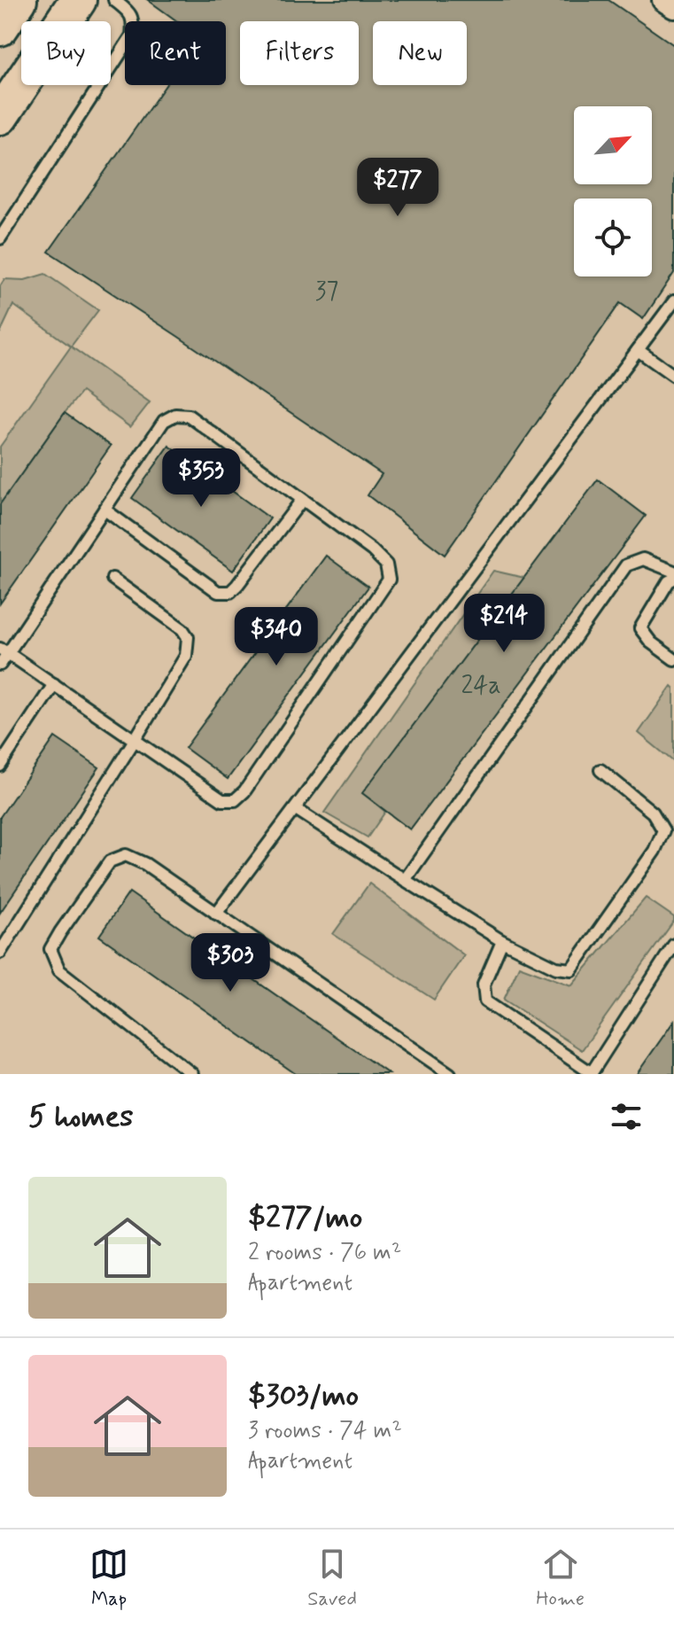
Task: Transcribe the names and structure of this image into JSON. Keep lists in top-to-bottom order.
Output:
{
  "house_numbers": ["37", "24a"],
  "north": "top right",
  "page": {
    "chip": [
      "Buy",
      "Rent",
      "Filters",
      "New"
    ],
    "price": [
      "$277",
      "$353",
      "$214",
      "$340",
      "$303"
    ],
    "heading": "5 homes",
    "list": [
      {
        "name": "$277/mo",
        "note": "2 rooms · 76 m² · Apartment"
      },
      {
        "name": "$303/mo",
        "note": "3 rooms · 74 m² · Apartment"
      }
    ],
    "tabs": ["Map", "Saved", "Home"]
  }
}
